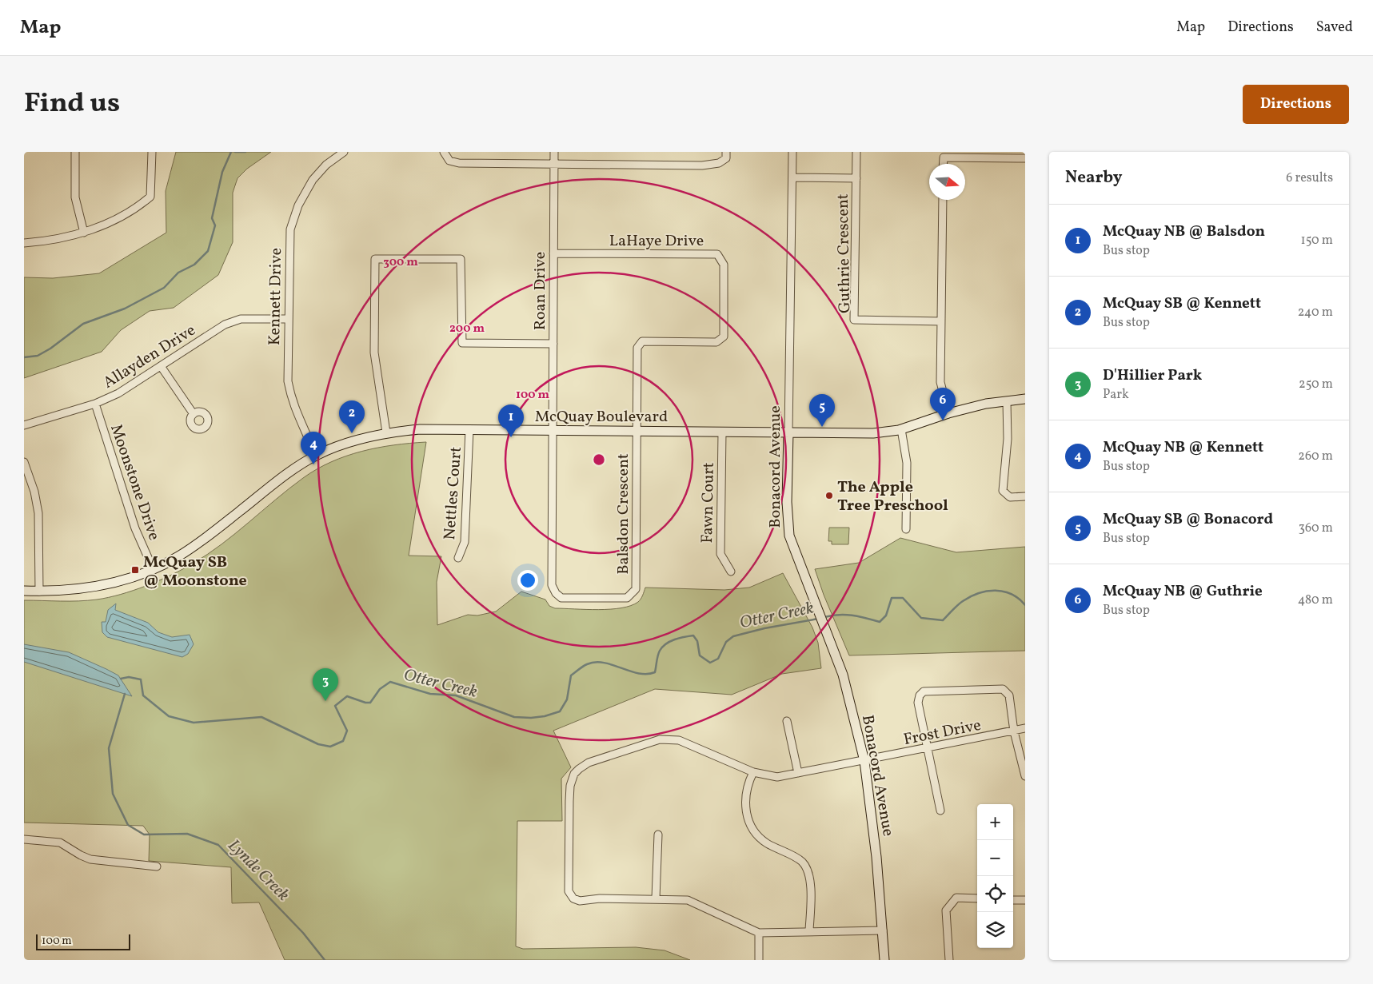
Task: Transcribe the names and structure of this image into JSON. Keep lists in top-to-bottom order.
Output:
{
  "streets": {
    "street": [
      "LaHaye Drive",
      "Guthrie Crescent",
      "Roan Drive",
      "Kennett Drive",
      "Allayden Drive",
      "McQuay Boulevard",
      "Bonacord Avenue",
      "Moonstone Drive",
      "Nettles Court",
      "Fawn Court",
      "Balsdon Crescent",
      "Frost Drive"
    ]
  },
  "crossings": [
    ["LaHaye Drive", "Roan Drive"],
    ["LaHaye Drive", "McQuay Boulevard"],
    ["LaHaye Drive", "Balsdon Crescent"],
    ["Roan Drive", "McQuay Boulevard"],
    ["Roan Drive", "Balsdon Crescent"],
    ["Kennett Drive", "Allayden Drive"],
    ["Kennett Drive", "McQuay Boulevard"],
    ["Allayden Drive", "Moonstone Drive"],
    ["McQuay Boulevard", "Bonacord Avenue"],
    ["McQuay Boulevard", "Moonstone Drive"],
    ["McQuay Boulevard", "Nettles Court"],
    ["McQuay Boulevard", "Fawn Court"],
    ["McQuay Boulevard", "Balsdon Crescent"],
    ["Bonacord Avenue", "Frost Drive"]
  ],
  "water": ["Otter Creek", "Lynde Creek"],
  "places": {
    "other": ["The Apple Tree Preschool"],
    "transit": ["McQuay SB @ Moonstone"]
  },
  "scale_bar": "100 m",
  "north": "right",
  "page": {
    "header": "Map",
    "nav": ["Map", "Directions", "Saved"],
    "title": "Find us",
    "buttons": "Directions",
    "heading": ["Nearby", "6 results"],
    "list": [
      {
        "mark": "1",
        "name": "McQuay NB @ Balsdon",
        "note": "Bus stop",
        "value": "150 m"
      },
      {
        "mark": "2",
        "name": "McQuay SB @ Kennett",
        "note": "Bus stop",
        "value": "240 m"
      },
      {
        "mark": "3",
        "name": "D'Hillier Park",
        "note": "Park",
        "value": "250 m"
      },
      {
        "mark": "4",
        "name": "McQuay NB @ Kennett",
        "note": "Bus stop",
        "value": "260 m"
      },
      {
        "mark": "5",
        "name": "McQuay SB @ Bonacord",
        "note": "Bus stop",
        "value": "360 m"
      },
      {
        "mark": "6",
        "name": "McQuay NB @ Guthrie",
        "note": "Bus stop",
        "value": "480 m"
      }
    ],
    "pins": [
      "6",
      "5",
      "2",
      "1",
      "4",
      "3"
    ],
    "map_buttons": ["+", "−"],
    "scale": "100 m"
  },
  "rings": ["300 m", "200 m", "100 m"]
}
